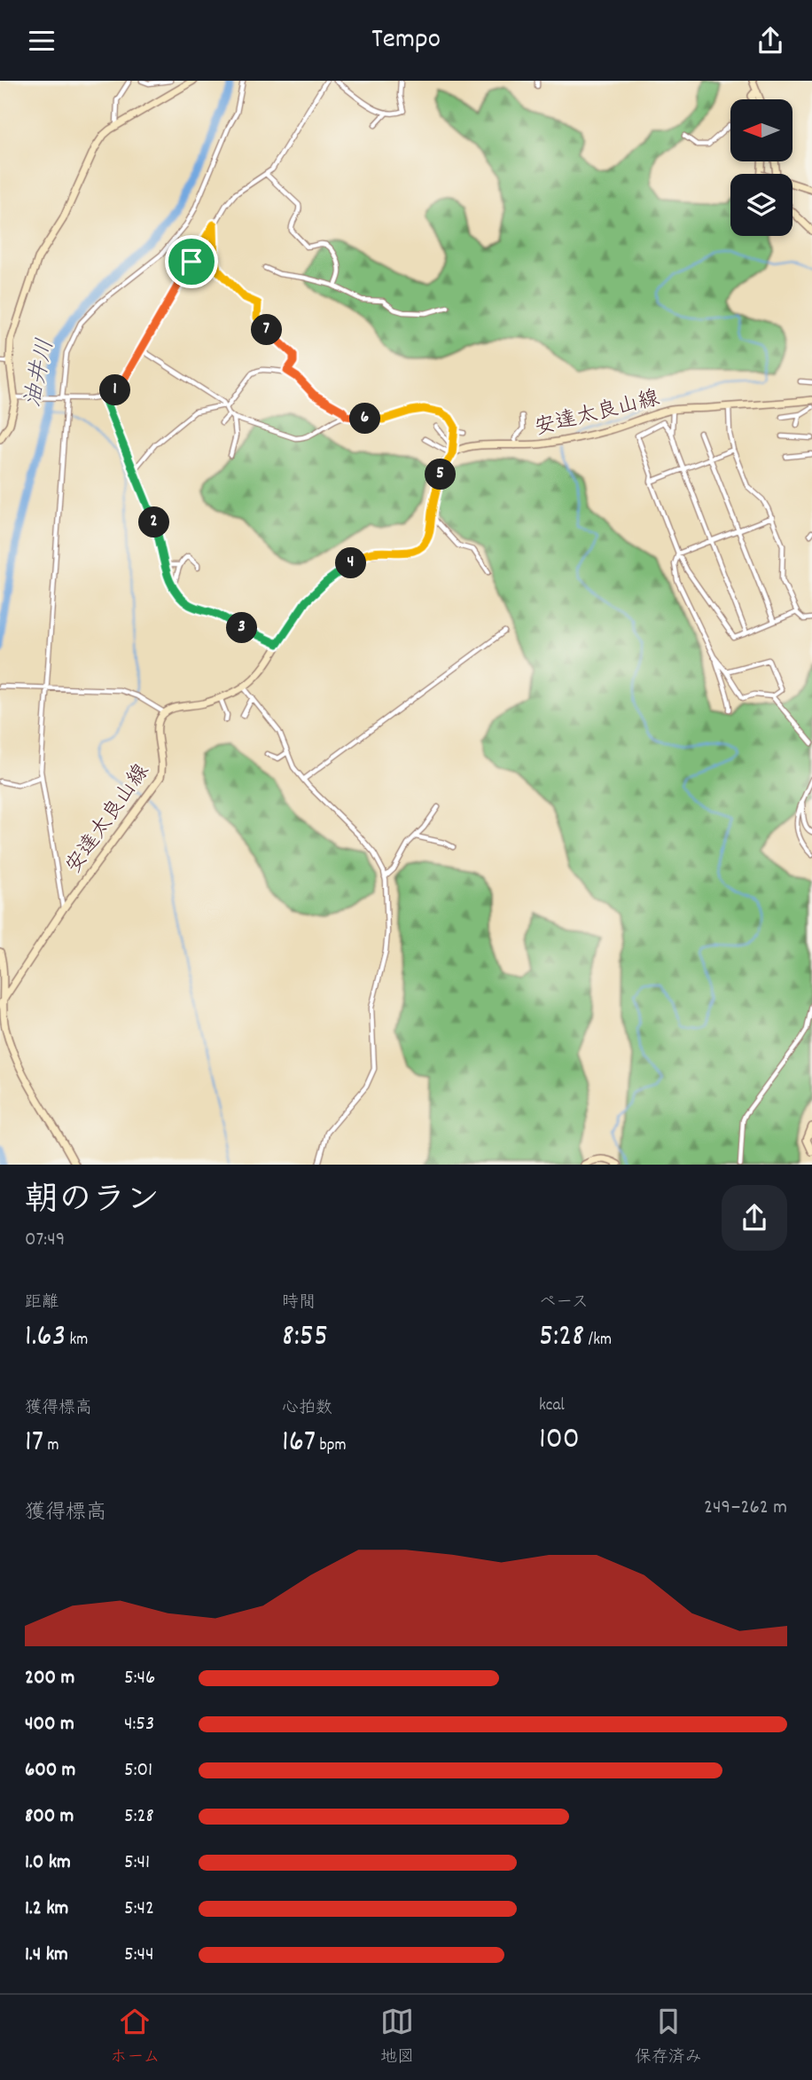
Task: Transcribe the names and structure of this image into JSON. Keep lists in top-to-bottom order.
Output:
{
  "streets": {
    "main road": ["安達太良山線"]
  },
  "water": ["油井川"],
  "north": "left",
  "page": {
    "header": "Tempo",
    "pins": [
      "7",
      "1",
      "6",
      "5",
      "2",
      "4",
      "3"
    ],
    "heading": ["朝のラン", "07:49"],
    "stats": [
      ["距離", "1.63 km"],
      ["時間", "8:55"],
      ["ペース", "5:28 /km"],
      ["獲得標高", "17 m"],
      ["心拍数", "167 bpm"],
      ["kcal", "100"]
    ],
    "chart": ["獲得標高", "249–262 m"],
    "list": [
      {
        "name": "200 m",
        "note": "5:46"
      },
      {
        "name": "400 m",
        "note": "4:53"
      },
      {
        "name": "600 m",
        "note": "5:01"
      },
      {
        "name": "800 m",
        "note": "5:28"
      },
      {
        "name": "1.0 km",
        "note": "5:41"
      },
      {
        "name": "1.2 km",
        "note": "5:42"
      },
      {
        "name": "1.4 km",
        "note": "5:44"
      }
    ],
    "tabs": ["ホーム", "地図", "保存済み"]
  }
}
